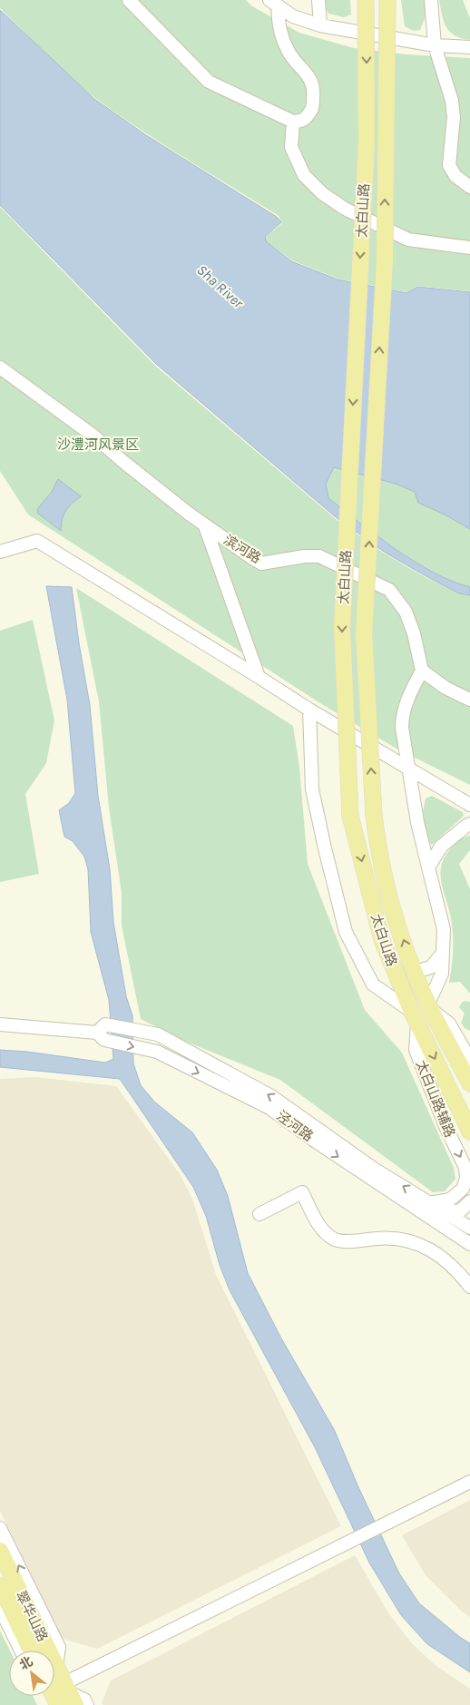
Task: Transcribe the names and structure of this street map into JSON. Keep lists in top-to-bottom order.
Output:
{
  "streets": {
    "main road": ["太白山路", "翠华山路"],
    "street": ["滨河路", "太白山路辅路", "泾河路"]
  },
  "crossings": [
    ["太白山路", "太白山路辅路"],
    ["太白山路辅路", "泾河路"]
  ],
  "one_way": ["太白山路辅路"],
  "water": ["Sha River"],
  "parks": ["沙澧河风景区"],
  "north": "top left"
}
